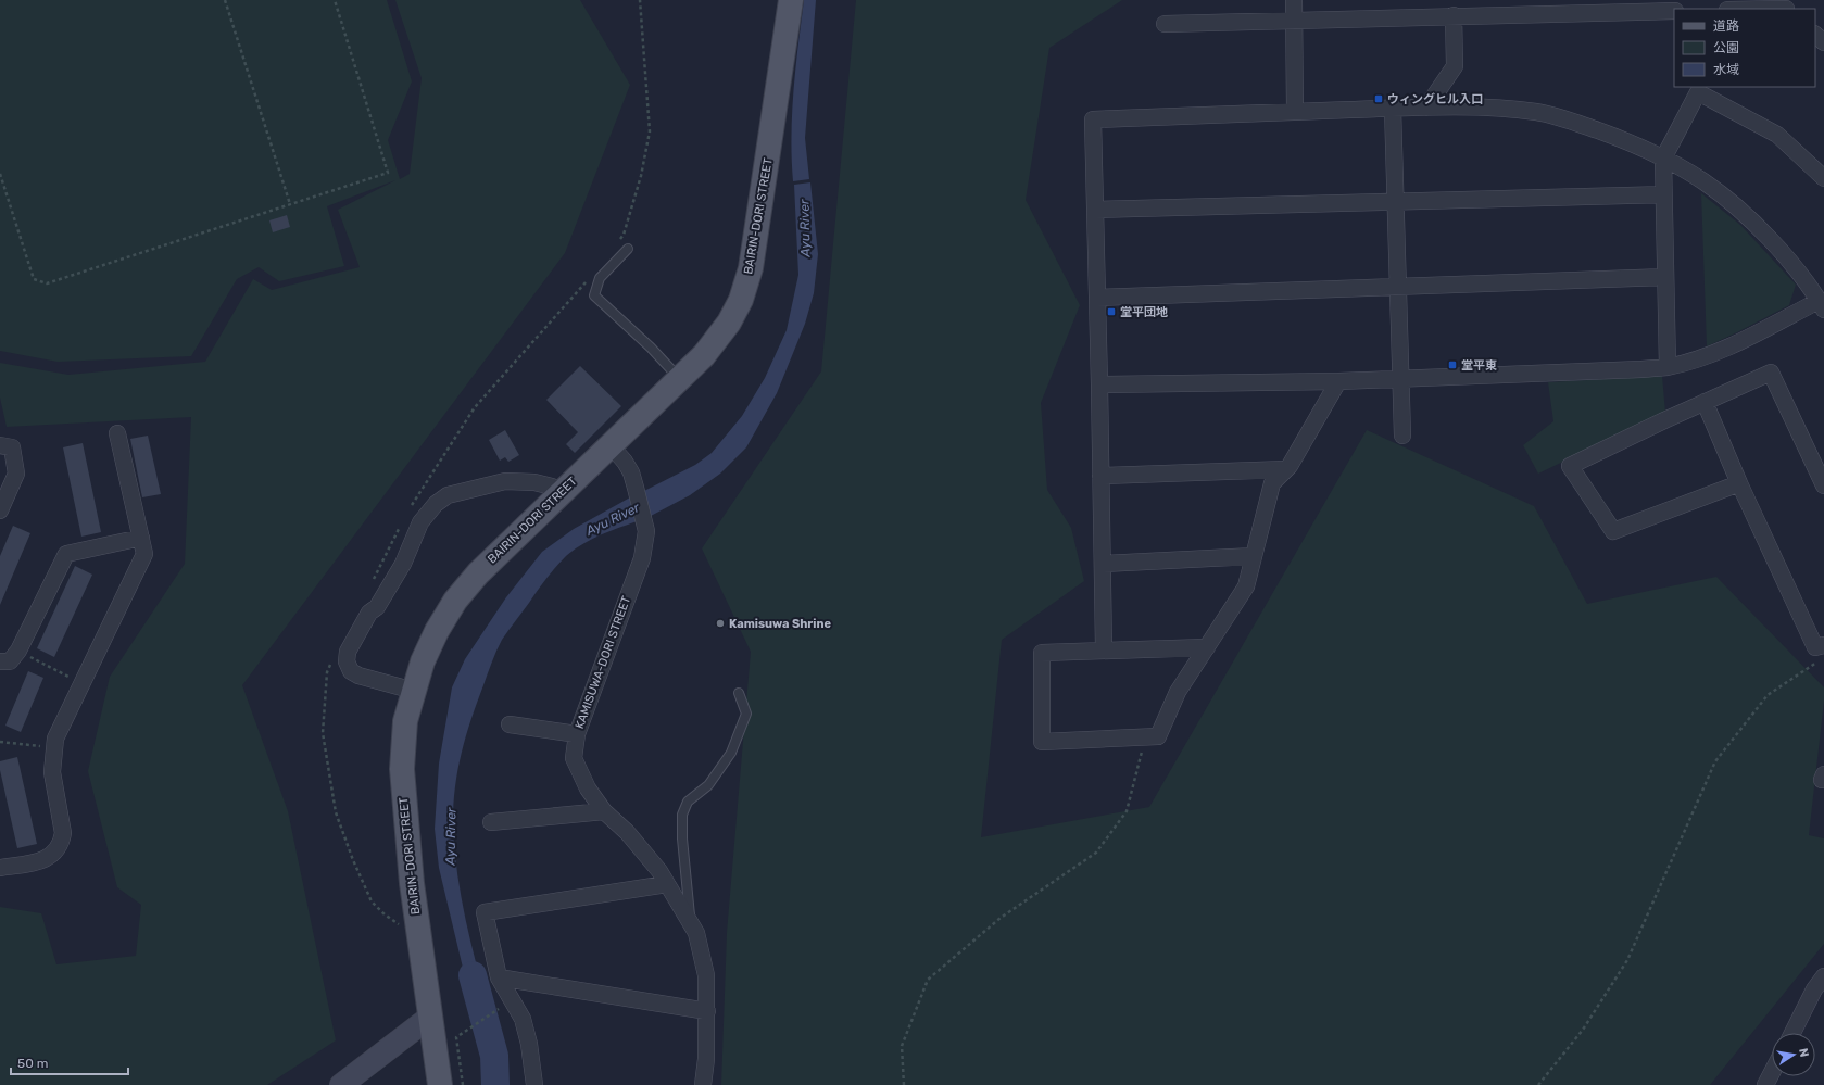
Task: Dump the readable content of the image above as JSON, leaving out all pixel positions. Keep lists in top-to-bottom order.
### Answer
{
  "streets": {
    "main road": ["BAIRIN-DORI STREET"],
    "street": ["KAMISUWA-DORI STREET"]
  },
  "crossings": [
    ["BAIRIN-DORI STREET", "KAMISUWA-DORI STREET"]
  ],
  "water": ["Ayu River"],
  "places": {
    "transit": ["ウィングヒル入口", "堂平団地", "堂平東"],
    "other": ["Kamisuwa Shrine"]
  },
  "legend": ["道路", "公園", "水域"],
  "scale_bar": "50 m",
  "north": "right"
}
